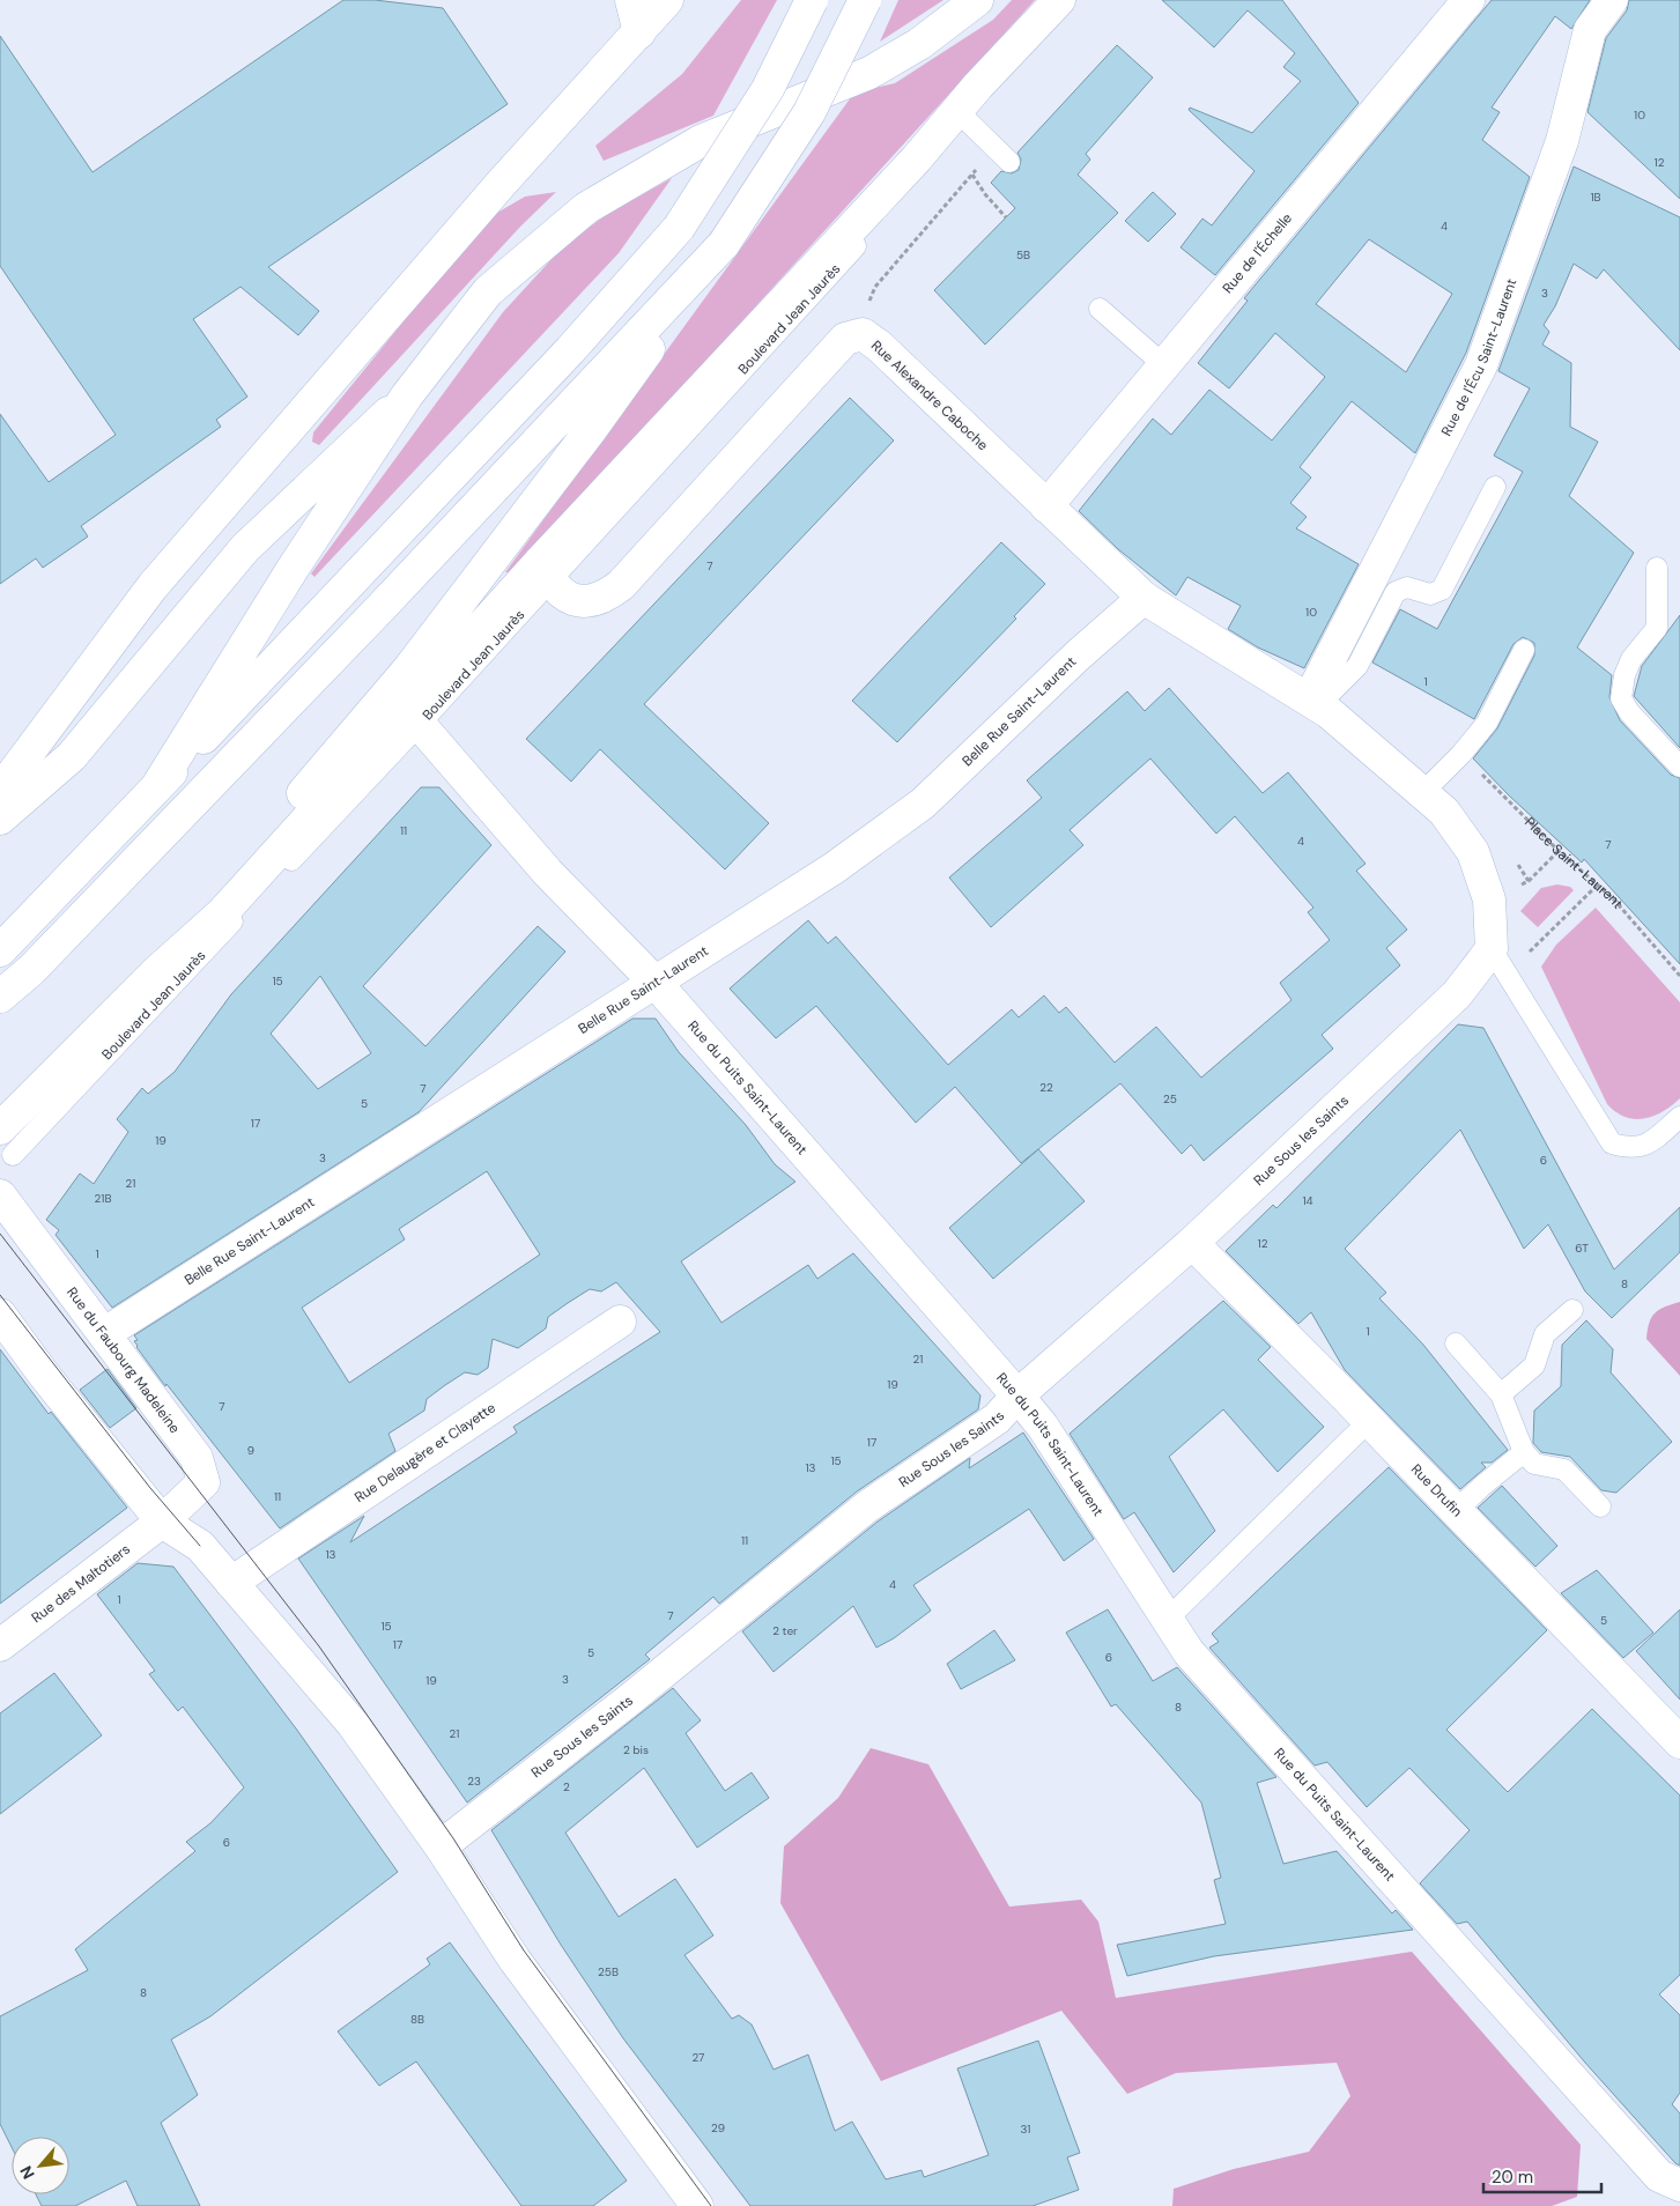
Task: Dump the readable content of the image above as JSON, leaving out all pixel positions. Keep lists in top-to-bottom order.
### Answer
{
  "streets": {
    "street": [
      "Rue de l'Échelle",
      "Boulevard Jean Jaurès",
      "Rue de l'Écu Saint-Laurent",
      "Rue Alexandre Caboche",
      "Belle Rue Saint-Laurent",
      "Rue du Puits Saint-Laurent",
      "Rue Sous les Saints",
      "Rue du Faubourg Madeleine",
      "Rue Delaugère et Clayette",
      "Rue Drufin",
      "Rue des Maltotiers"
    ],
    "path": ["Place Saint-Laurent"]
  },
  "crossings": [
    ["Rue de l'Échelle", "Rue Alexandre Caboche"],
    ["Boulevard Jean Jaurès", "Rue Alexandre Caboche"],
    ["Boulevard Jean Jaurès", "Rue du Puits Saint-Laurent"],
    ["Rue de l'Écu Saint-Laurent", "Rue Alexandre Caboche"],
    ["Rue Alexandre Caboche", "Belle Rue Saint-Laurent"],
    ["Belle Rue Saint-Laurent", "Rue du Puits Saint-Laurent"],
    ["Belle Rue Saint-Laurent", "Rue du Faubourg Madeleine"],
    ["Rue du Puits Saint-Laurent", "Rue Sous les Saints"],
    ["Rue Sous les Saints", "Rue Drufin"],
    ["Rue du Faubourg Madeleine", "Rue des Maltotiers"]
  ],
  "house_numbers": [
    "10",
    "12",
    "1B",
    "4",
    "5B",
    "3",
    "7",
    "10",
    "1",
    "11",
    "4",
    "7",
    "15",
    "22",
    "7",
    "25",
    "5",
    "17",
    "19",
    "3",
    "6",
    "21",
    "21B",
    "14",
    "12",
    "6T",
    "1",
    "8",
    "1",
    "21",
    "19",
    "7",
    "17",
    "9",
    "15",
    "13",
    "11",
    "11",
    "13",
    "4",
    "1",
    "7",
    "5",
    "15",
    "2 ter",
    "17",
    "5",
    "6",
    "3",
    "19",
    "8",
    "21",
    "2 bis",
    "23",
    "2",
    "6",
    "25B",
    "8",
    "8B",
    "27",
    "29",
    "31"
  ],
  "scale_bar": "20 m",
  "north": "bottom left"
}
